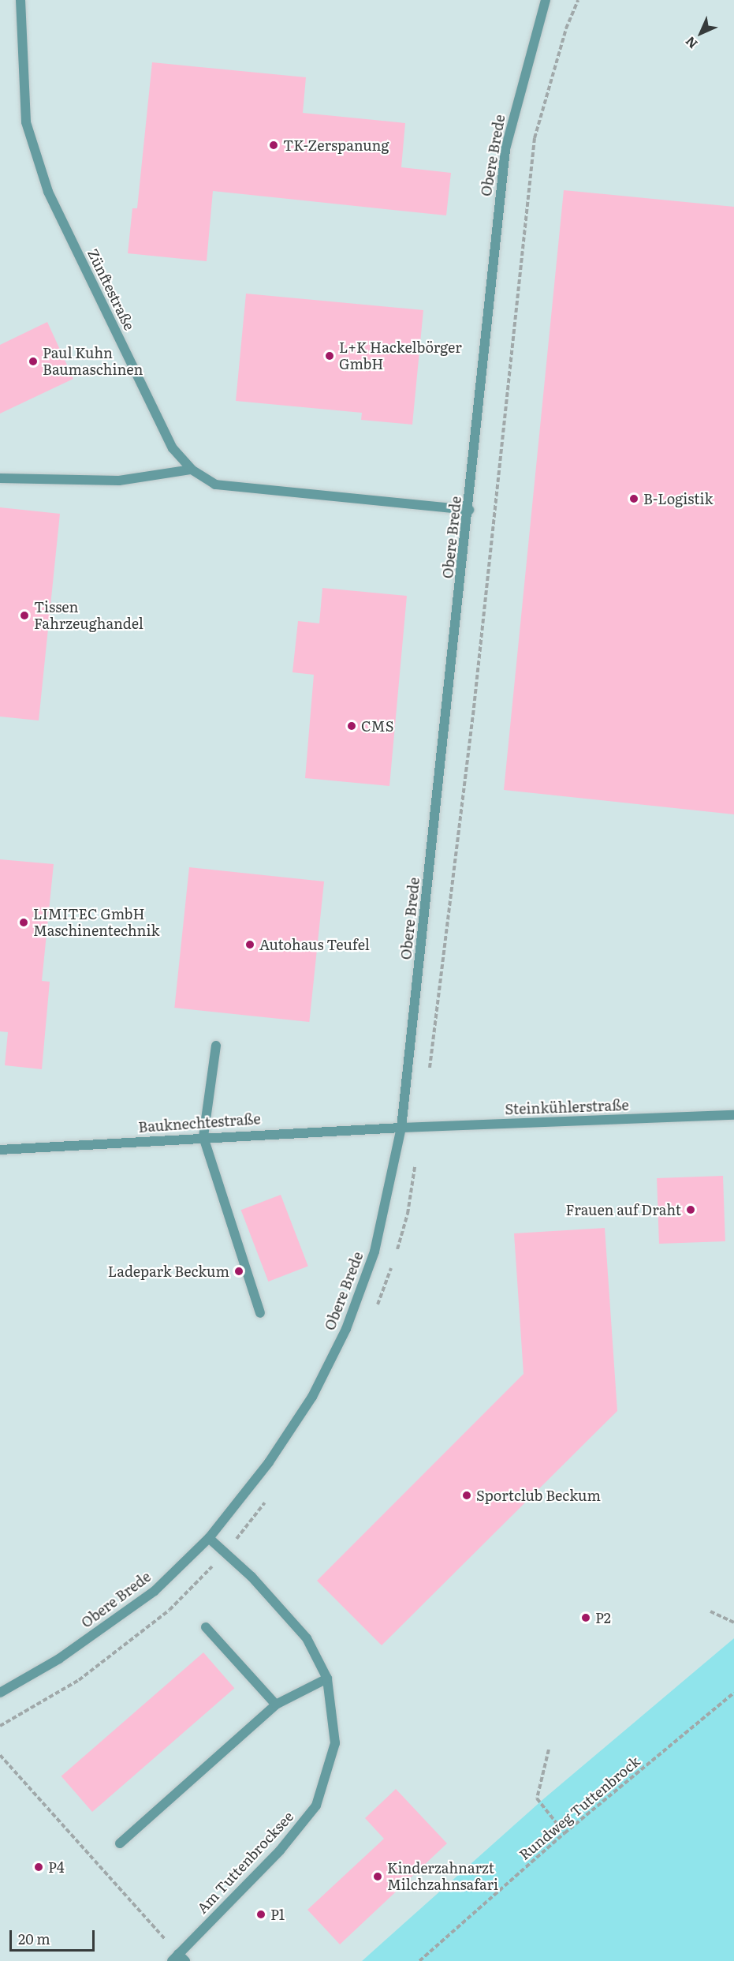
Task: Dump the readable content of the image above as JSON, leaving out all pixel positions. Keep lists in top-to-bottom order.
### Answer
{
  "streets": {
    "street": [
      "Obere Brede",
      "Zünftestraße",
      "Steinkühlerstraße",
      "Bauknechtestraße",
      "Am Tuttenbrocksee"
    ],
    "path": ["Rundweg Tuttenbrock"]
  },
  "crossings": [
    ["Obere Brede", "Zünftestraße"],
    ["Obere Brede", "Steinkühlerstraße"],
    ["Obere Brede", "Bauknechtestraße"],
    ["Obere Brede", "Am Tuttenbrocksee"],
    ["Steinkühlerstraße", "Bauknechtestraße"]
  ],
  "places": [
    "TK-Zerspanung",
    "L+K Hackelbörger GmbH",
    "Paul Kuhn Baumaschinen",
    "B-Logistik",
    "Tissen Fahrzeughandel",
    "CMS",
    "LIMITEC GmbH Maschinentechnik",
    "Autohaus Teufel",
    "Frauen auf Draht",
    "Ladepark Beckum",
    "Sportclub Beckum",
    "P2",
    "P4",
    "Kinderzahnarzt Milchzahnsafari",
    "P1"
  ],
  "scale_bar": "20 m",
  "north": "bottom left"
}
